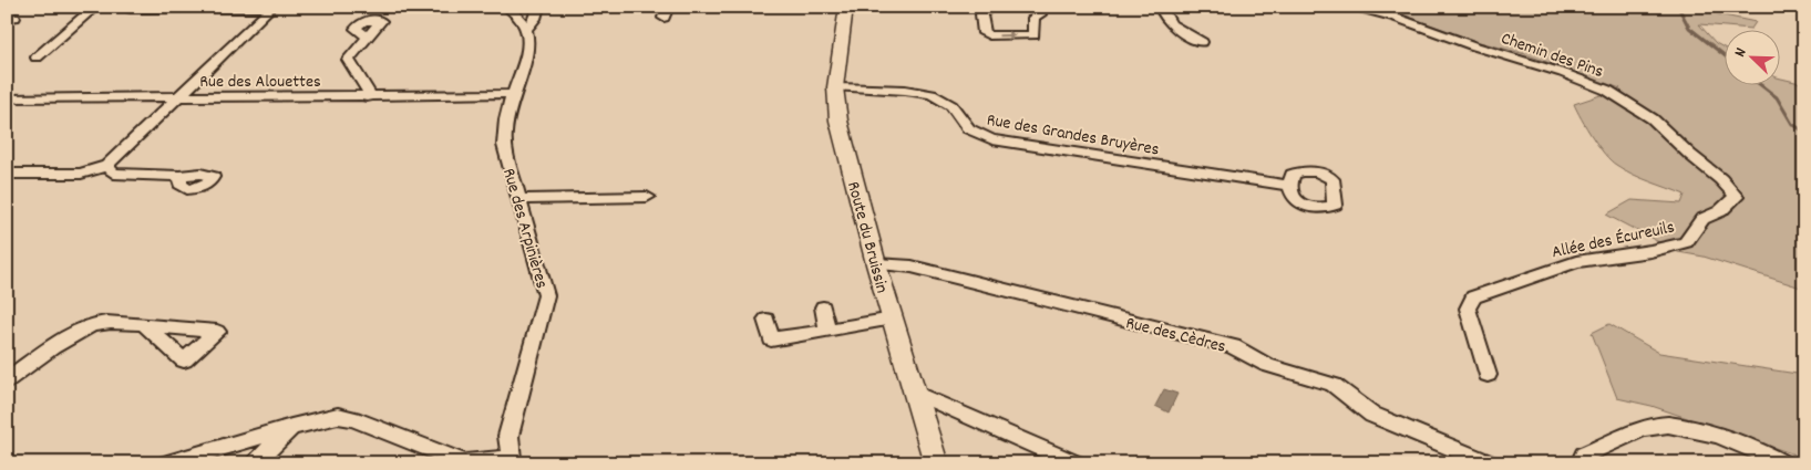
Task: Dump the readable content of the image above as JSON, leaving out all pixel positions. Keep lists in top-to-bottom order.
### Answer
{
  "streets": {
    "street": [
      "Chemin des Pins",
      "Rue des Alouettes",
      "Rue des Grandes Bruyères",
      "Rue des Arpinières",
      "Route du Bruissin",
      "Allée des Écureuils",
      "Rue des Cèdres"
    ]
  },
  "crossings": [
    ["Chemin des Pins", "Allée des Écureuils"],
    ["Rue des Alouettes", "Rue des Arpinières"],
    ["Rue des Grandes Bruyères", "Route du Bruissin"],
    ["Route du Bruissin", "Rue des Cèdres"]
  ],
  "north": "top left"
}
